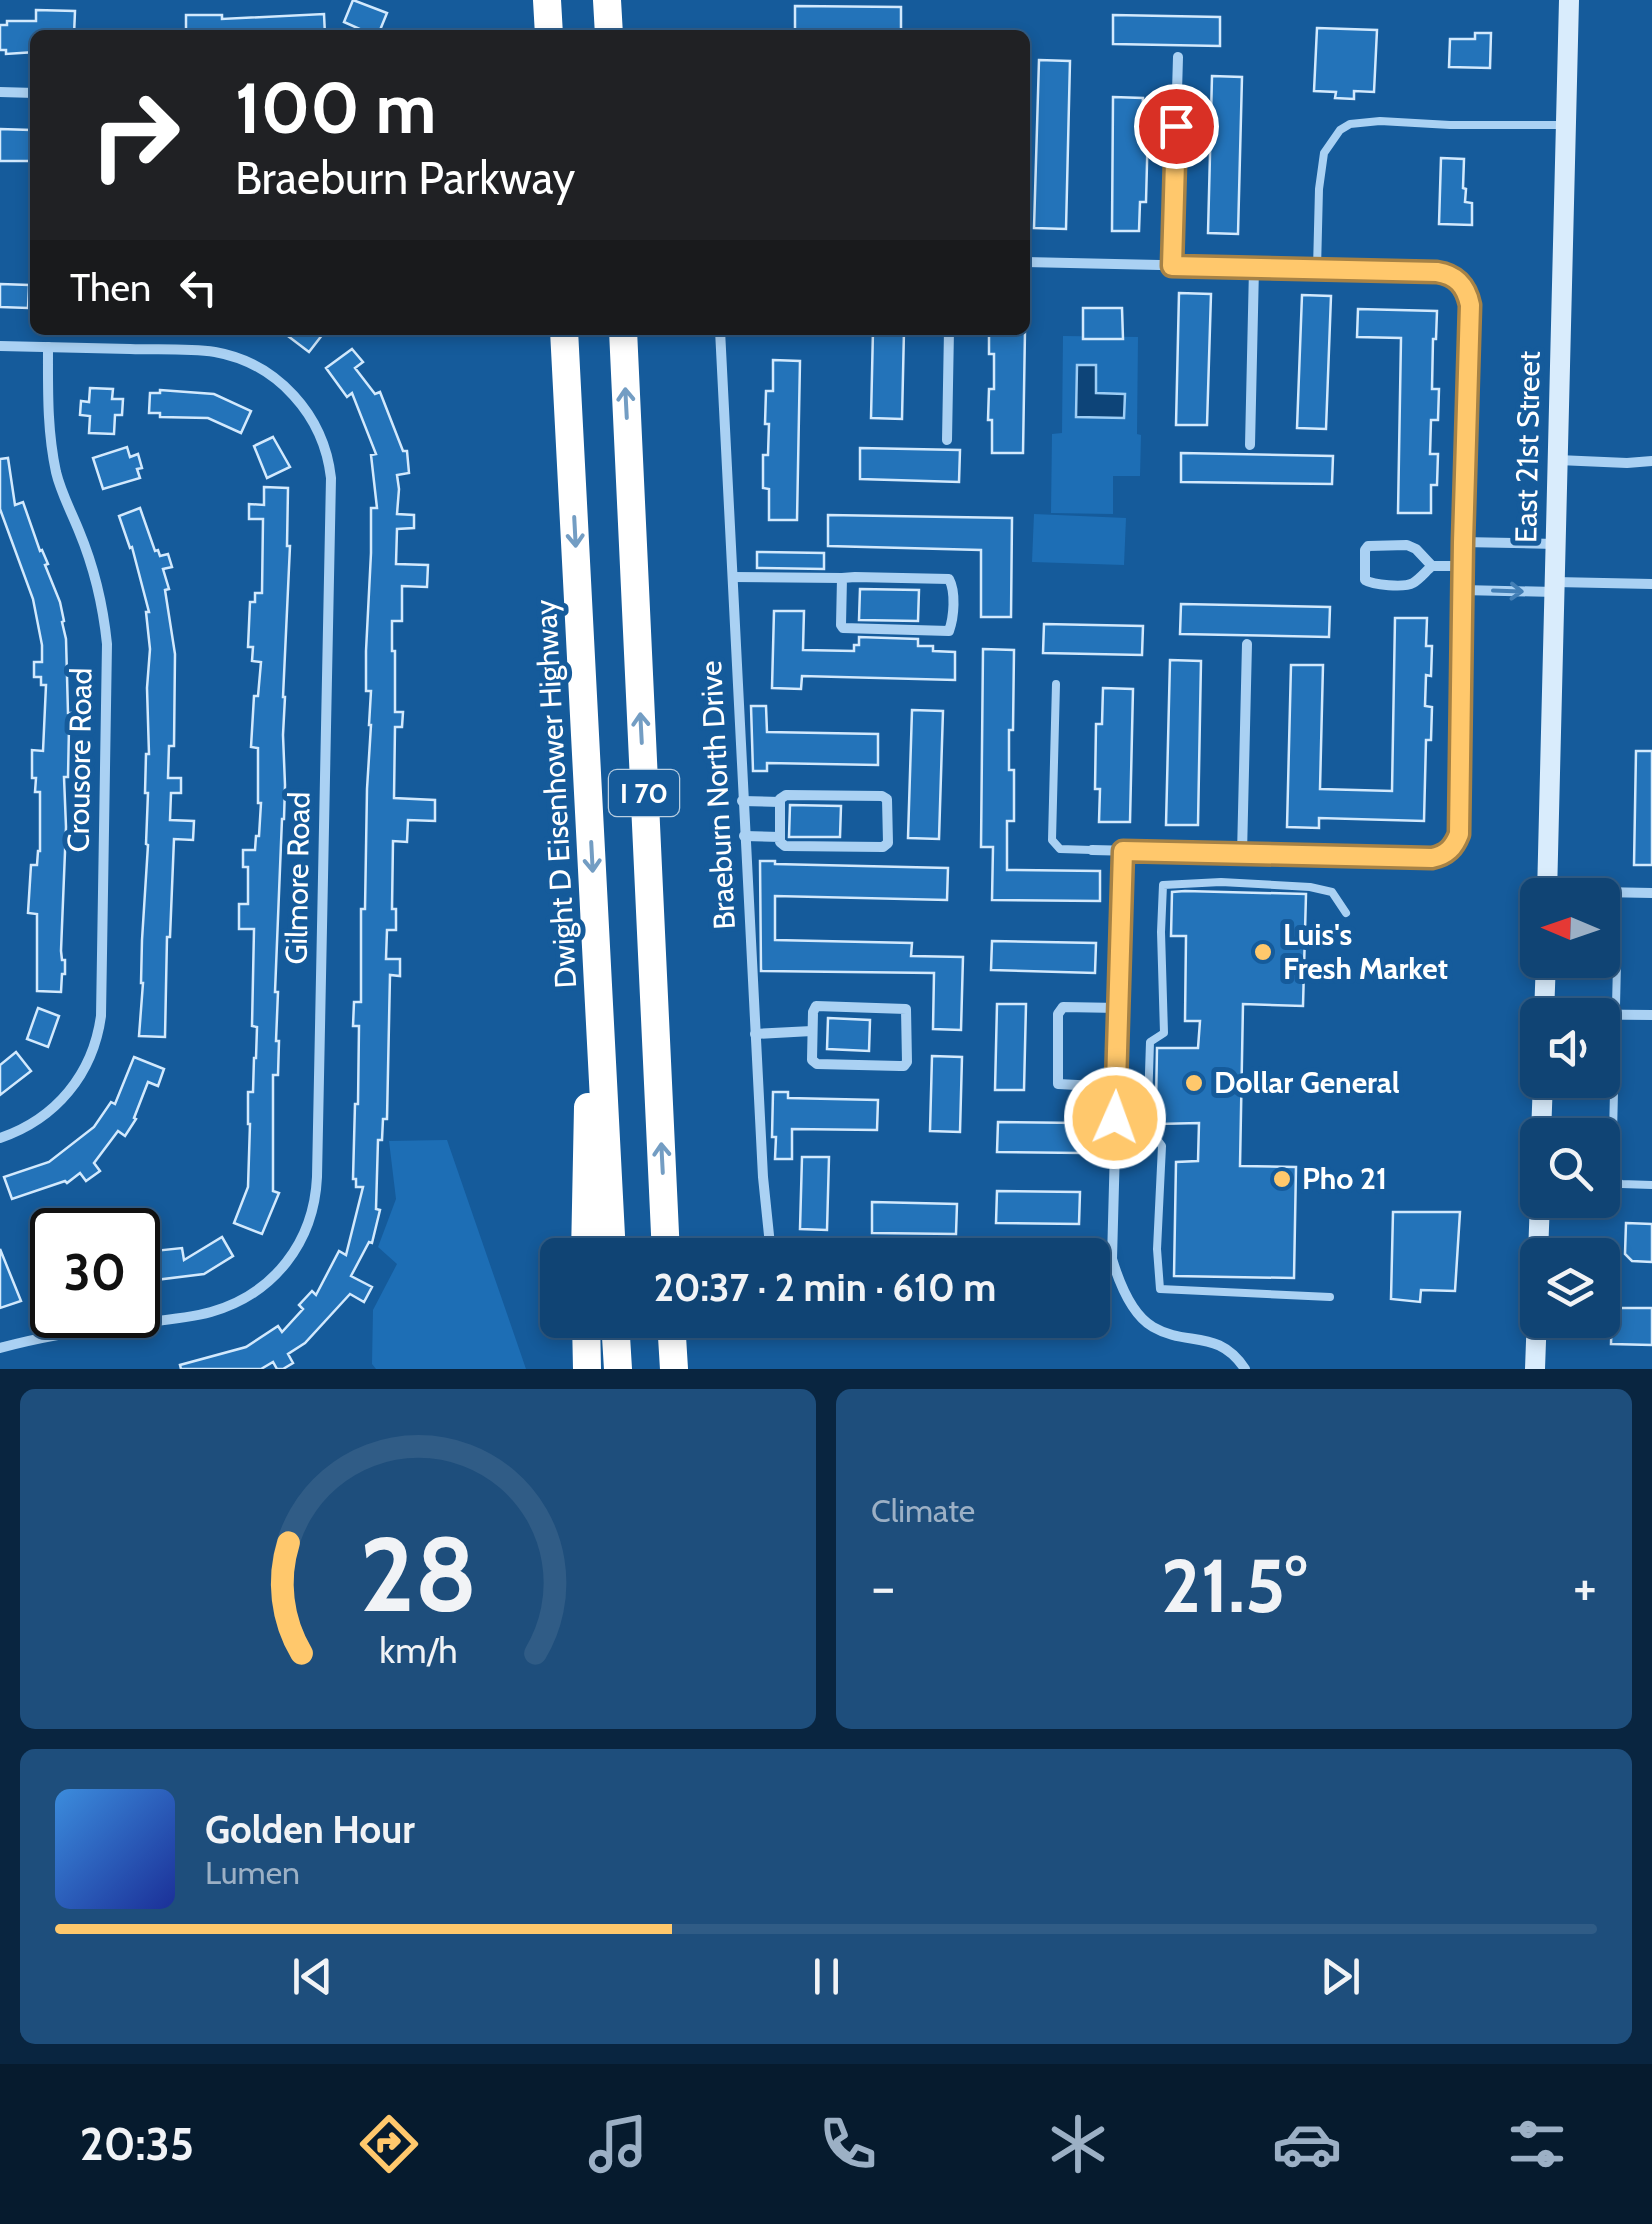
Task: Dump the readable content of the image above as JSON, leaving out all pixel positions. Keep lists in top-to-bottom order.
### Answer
{
  "streets": {
    "highway": ["I 70", "Dwight D Eisenhower Highway"],
    "main road": ["East 21st Street"],
    "street": ["Crousore Road", "Braeburn North Drive", "Gilmore Road"]
  },
  "crossings": [
    ["Crousore Road", "Gilmore Road"]
  ],
  "places": ["Luis's Fresh Market", "Dollar General", "Pho 21"],
  "north": "left",
  "page": {
    "turn": ["100 m", "Braeburn Parkway"],
    "then": "Then",
    "limit": "30",
    "trip": "20:37 · 2 min · 610 m",
    "tile": "Climate",
    "heat": ["−", "21.5°", "+"],
    "song": ["Golden Hour", "Lumen"],
    "tabs": "20:35",
    "gauge": ["28", "km/h"]
  }
}
